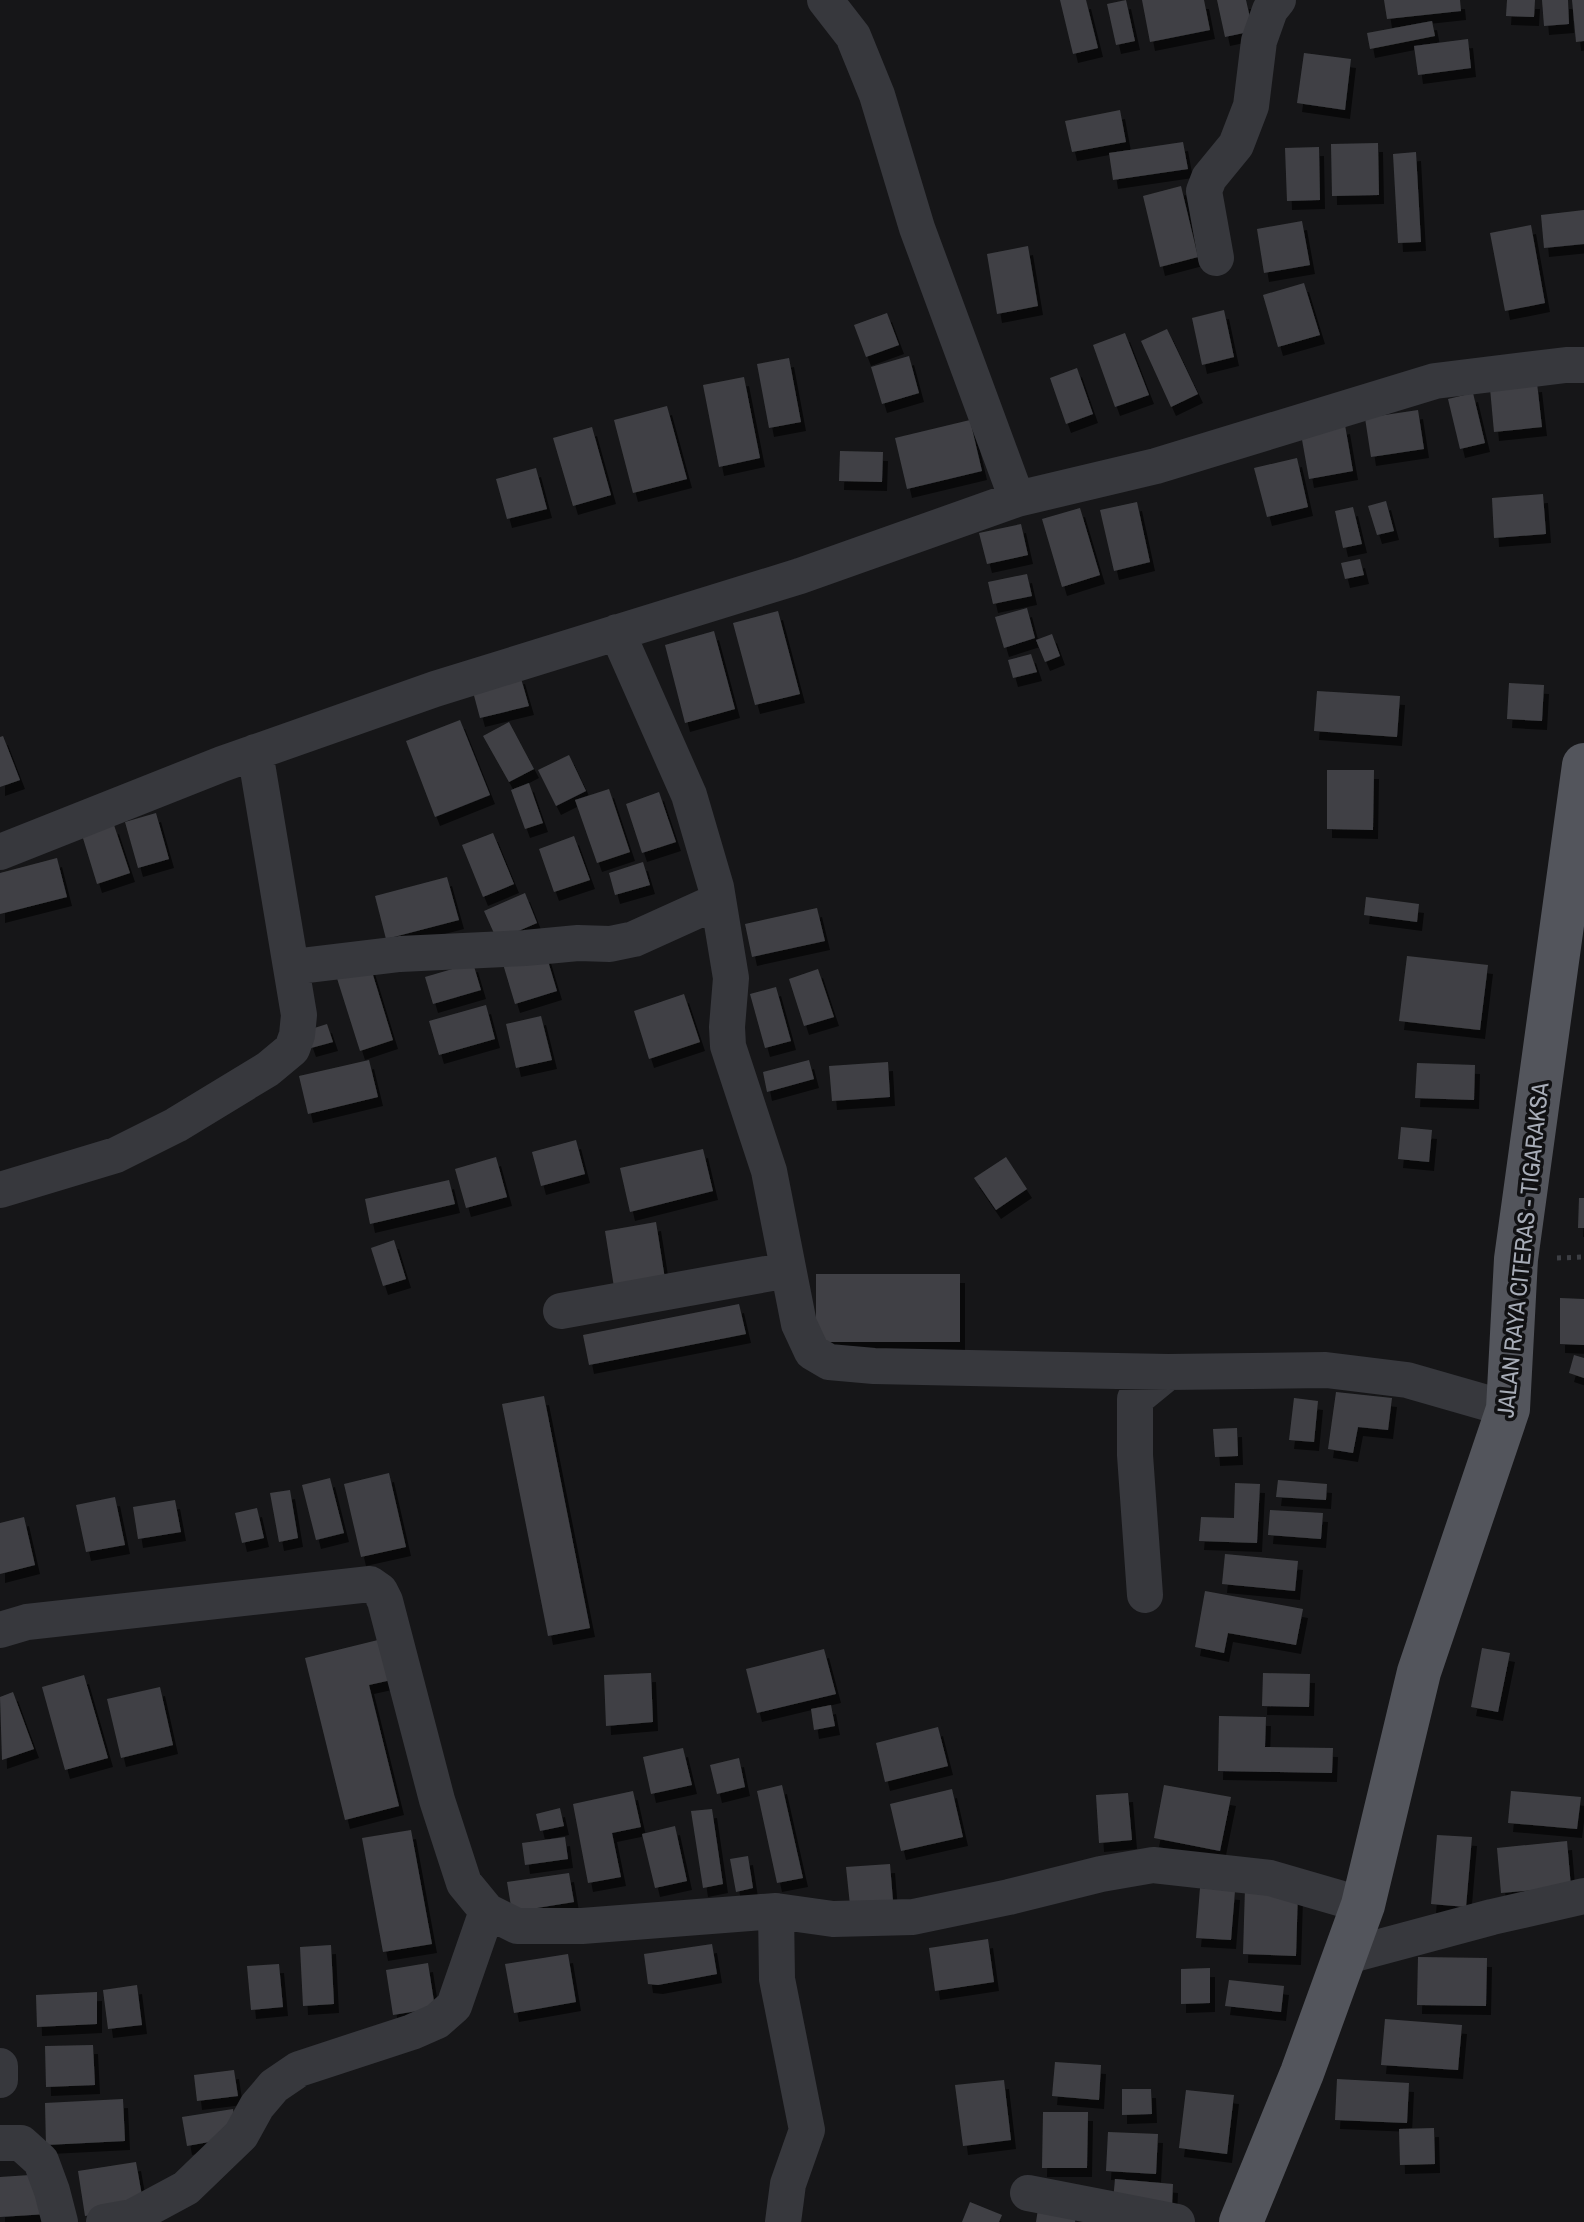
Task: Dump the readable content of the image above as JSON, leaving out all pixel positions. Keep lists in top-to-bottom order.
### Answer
{
  "streets": {
    "main road": ["JALAN RAYA CITERAS - TIGARAKSA"]
  }
}
